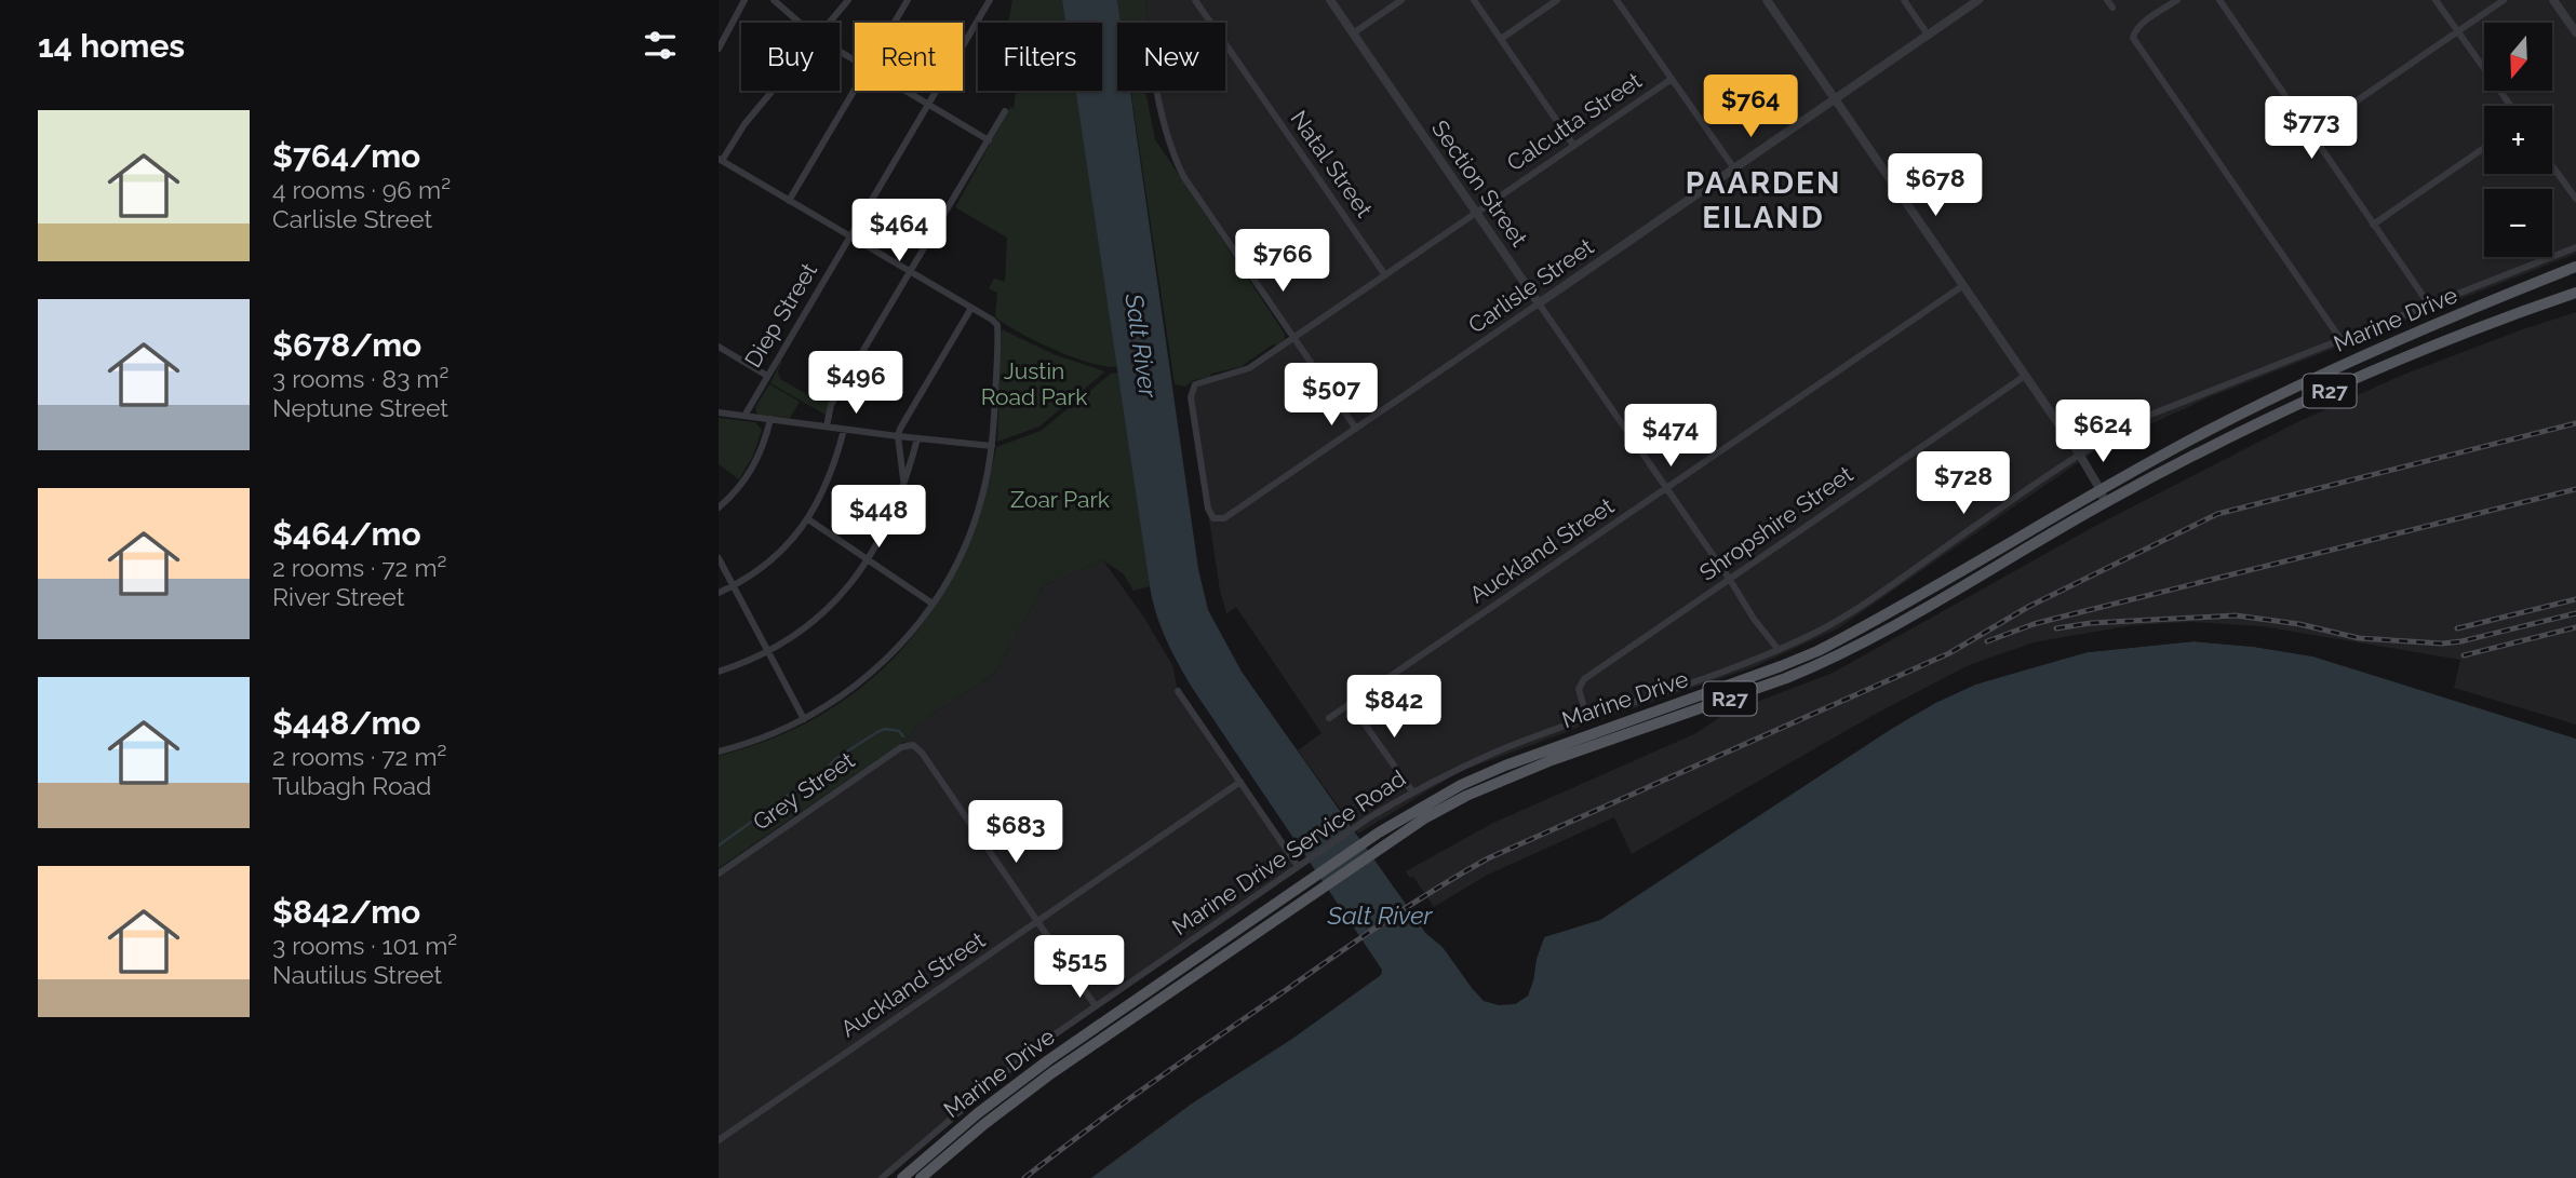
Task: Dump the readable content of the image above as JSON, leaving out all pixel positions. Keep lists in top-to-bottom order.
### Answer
{
  "streets": {
    "main road": ["Marine Drive", "R27"],
    "street": [
      "Calcutta Street",
      "Natal Street",
      "Section Street",
      "Carlisle Street",
      "Diep Street",
      "Shropshire Street",
      "Auckland Street",
      "Grey Street",
      "Marine Drive Service Road"
    ]
  },
  "crossings": [
    ["Calcutta Street", "Natal Street"],
    ["Calcutta Street", "Section Street"],
    ["Calcutta Street", "Carlisle Street"],
    ["Section Street", "Carlisle Street"],
    ["Section Street", "Shropshire Street"],
    ["Section Street", "Auckland Street"],
    ["Section Street", "Marine Drive Service Road"],
    ["Shropshire Street", "Marine Drive Service Road"],
    ["Auckland Street", "Grey Street"]
  ],
  "districts": ["PAARDEN EILAND"],
  "water": ["Salt River"],
  "parks": ["Justin Road Park", "Zoar Park"],
  "north": "bottom",
  "page": {
    "heading": "14 homes",
    "map_buttons": ["+", "−"],
    "chip": [
      "Buy",
      "Rent",
      "Filters",
      "New"
    ],
    "price": [
      "$764",
      "$773",
      "$678",
      "$464",
      "$766",
      "$496",
      "$507",
      "$624",
      "$474",
      "$728",
      "$448",
      "$842",
      "$683",
      "$515"
    ],
    "list": [
      {
        "name": "$764/mo",
        "note": "4 rooms · 96 m² · Carlisle Street"
      },
      {
        "name": "$678/mo",
        "note": "3 rooms · 83 m² · Neptune Street"
      },
      {
        "name": "$464/mo",
        "note": "2 rooms · 72 m² · River Street"
      },
      {
        "name": "$448/mo",
        "note": "2 rooms · 72 m² · Tulbagh Road"
      },
      {
        "name": "$842/mo",
        "note": "3 rooms · 101 m² · Nautilus Street"
      }
    ]
  }
}
